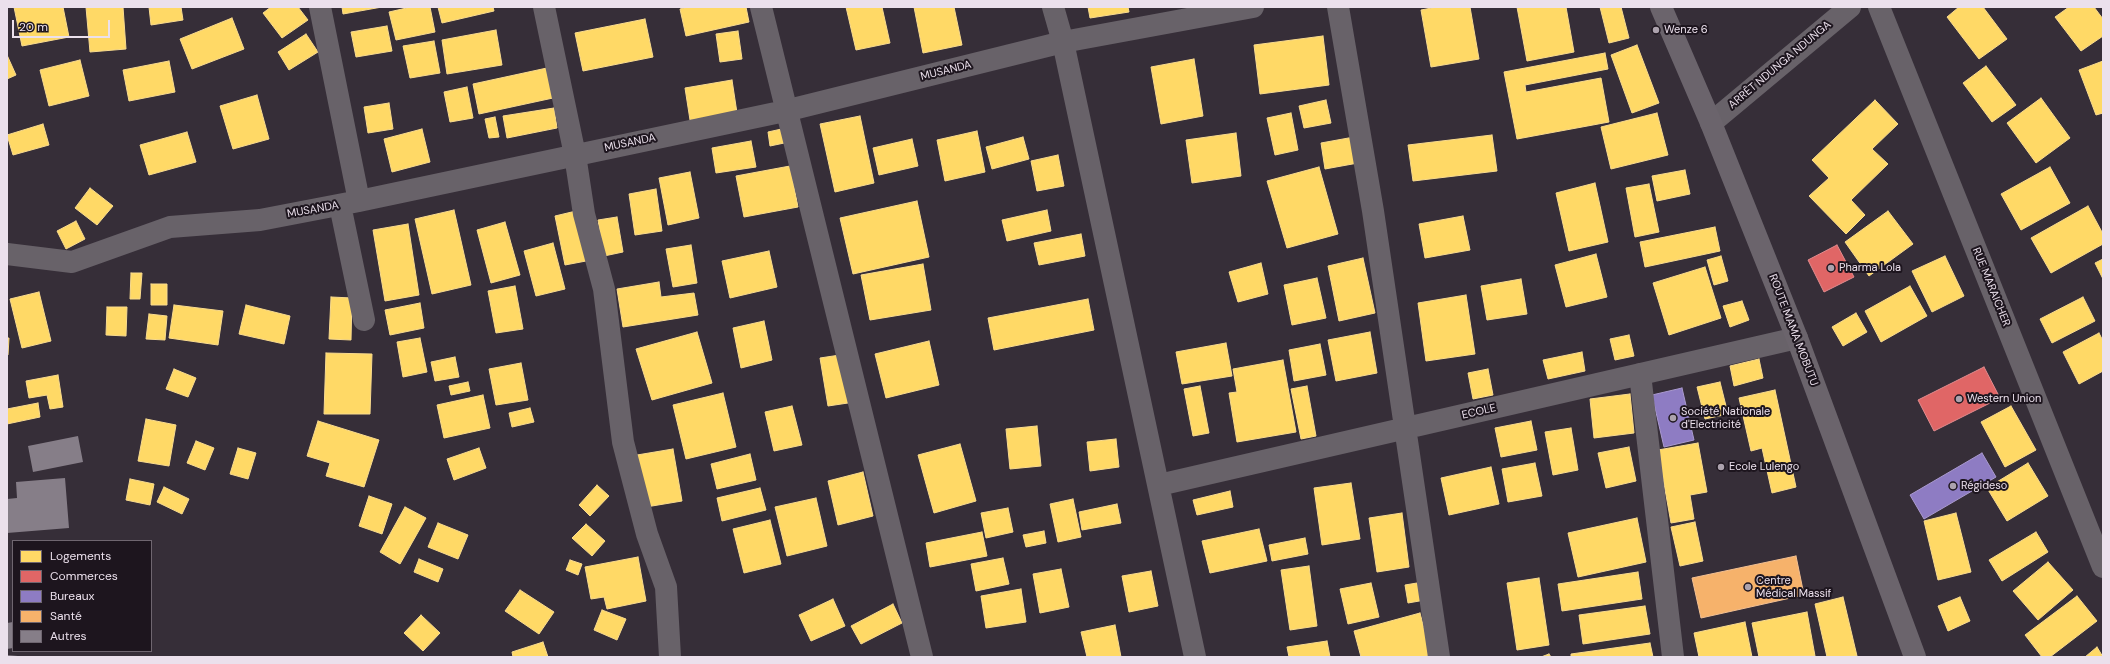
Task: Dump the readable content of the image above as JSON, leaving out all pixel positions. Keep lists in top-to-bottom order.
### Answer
{
  "streets": {
    "street": [
      "ARRÊT NDUNGA NDUNGA",
      "MUSANDA",
      "RUE MARAICHER",
      "ROUTE MAMA MOBUTU",
      "ECOLE"
    ]
  },
  "crossings": [
    ["ARRÊT NDUNGA NDUNGA", "ROUTE MAMA MOBUTU"],
    ["ROUTE MAMA MOBUTU", "ECOLE"]
  ],
  "places": [
    "Wenze 6",
    "Pharma Lola",
    "Western Union",
    "Société Nationale d'Electricité",
    "Ecole Lulengo",
    "Régideso",
    "Centre Médical Massif"
  ],
  "legend": [
    "Logements",
    "Commerces",
    "Bureaux",
    "Santé",
    "Autres"
  ],
  "scale_bar": "20 m"
}
